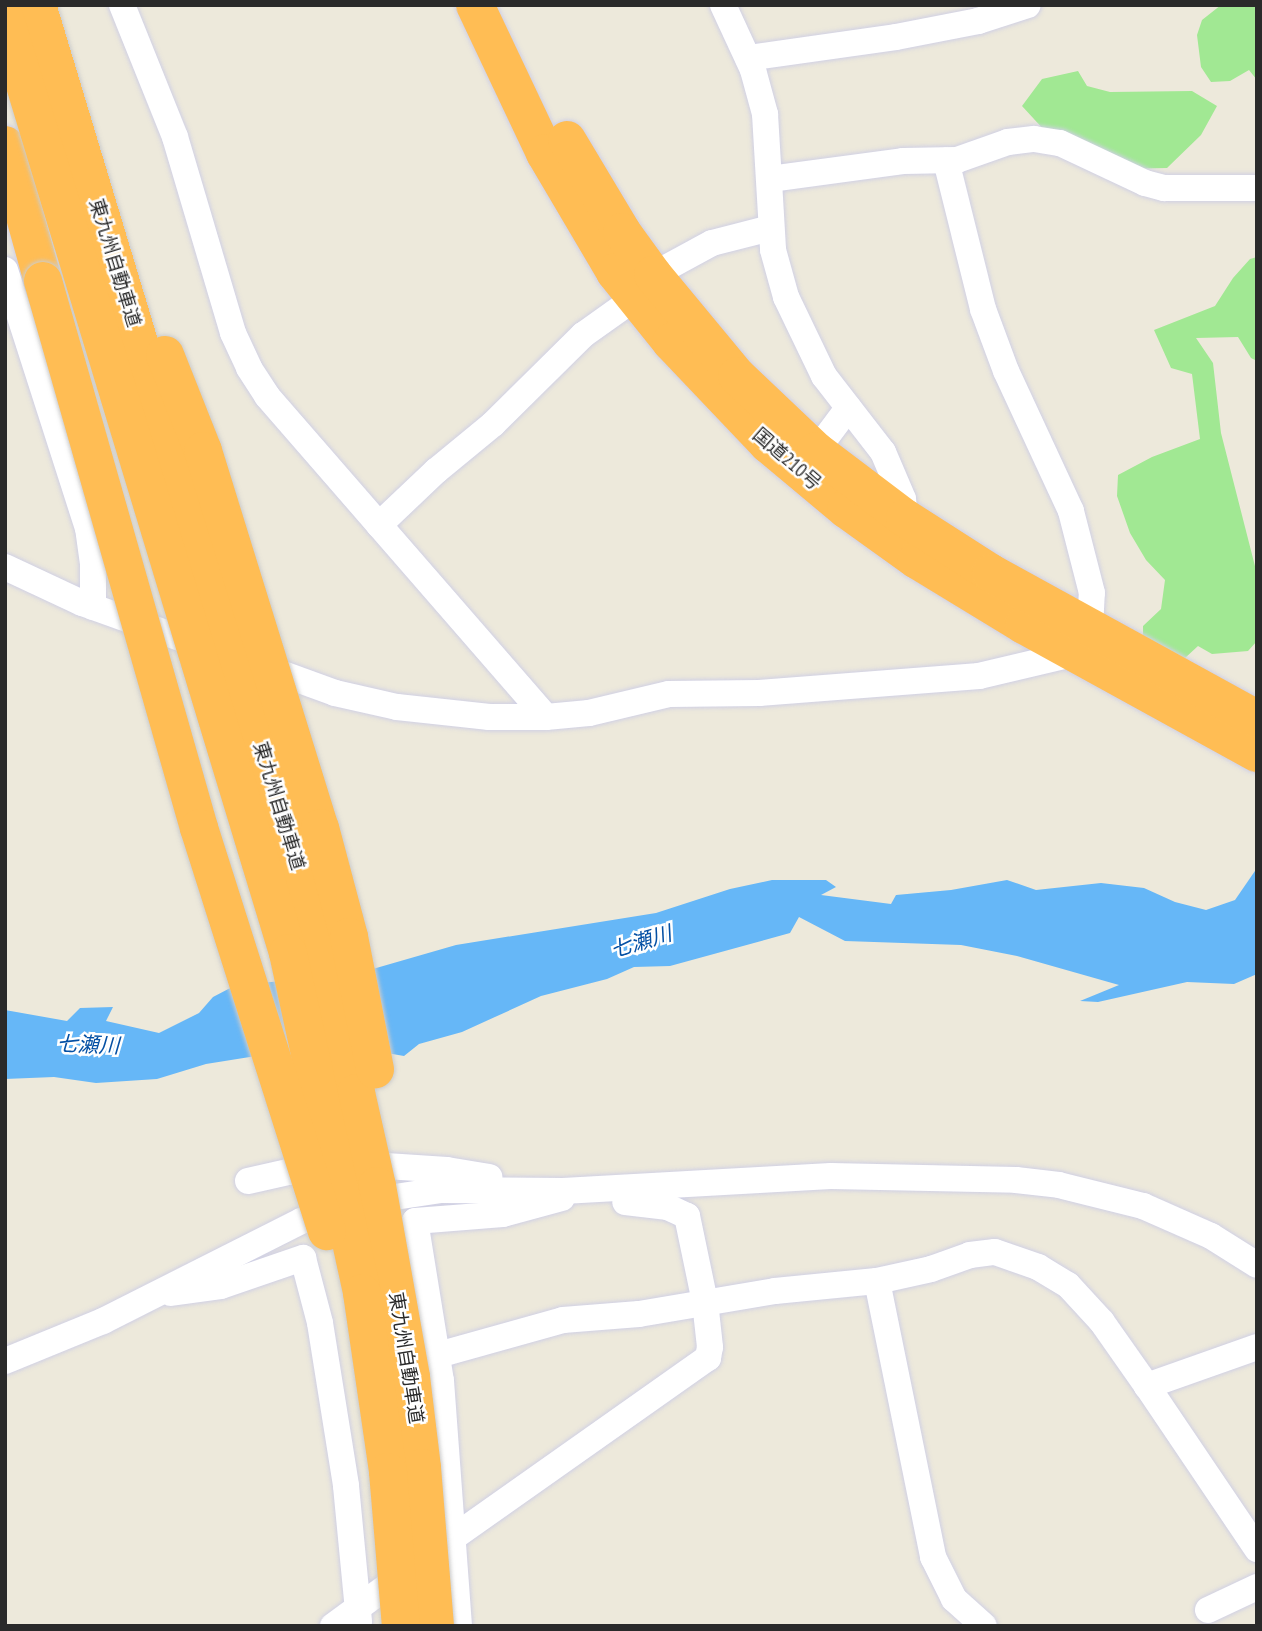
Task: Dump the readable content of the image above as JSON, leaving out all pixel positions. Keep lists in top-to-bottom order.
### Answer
{
  "streets": {
    "highway": ["東九州自動車道", "国道210号"]
  },
  "water": ["七瀬川"]
}
